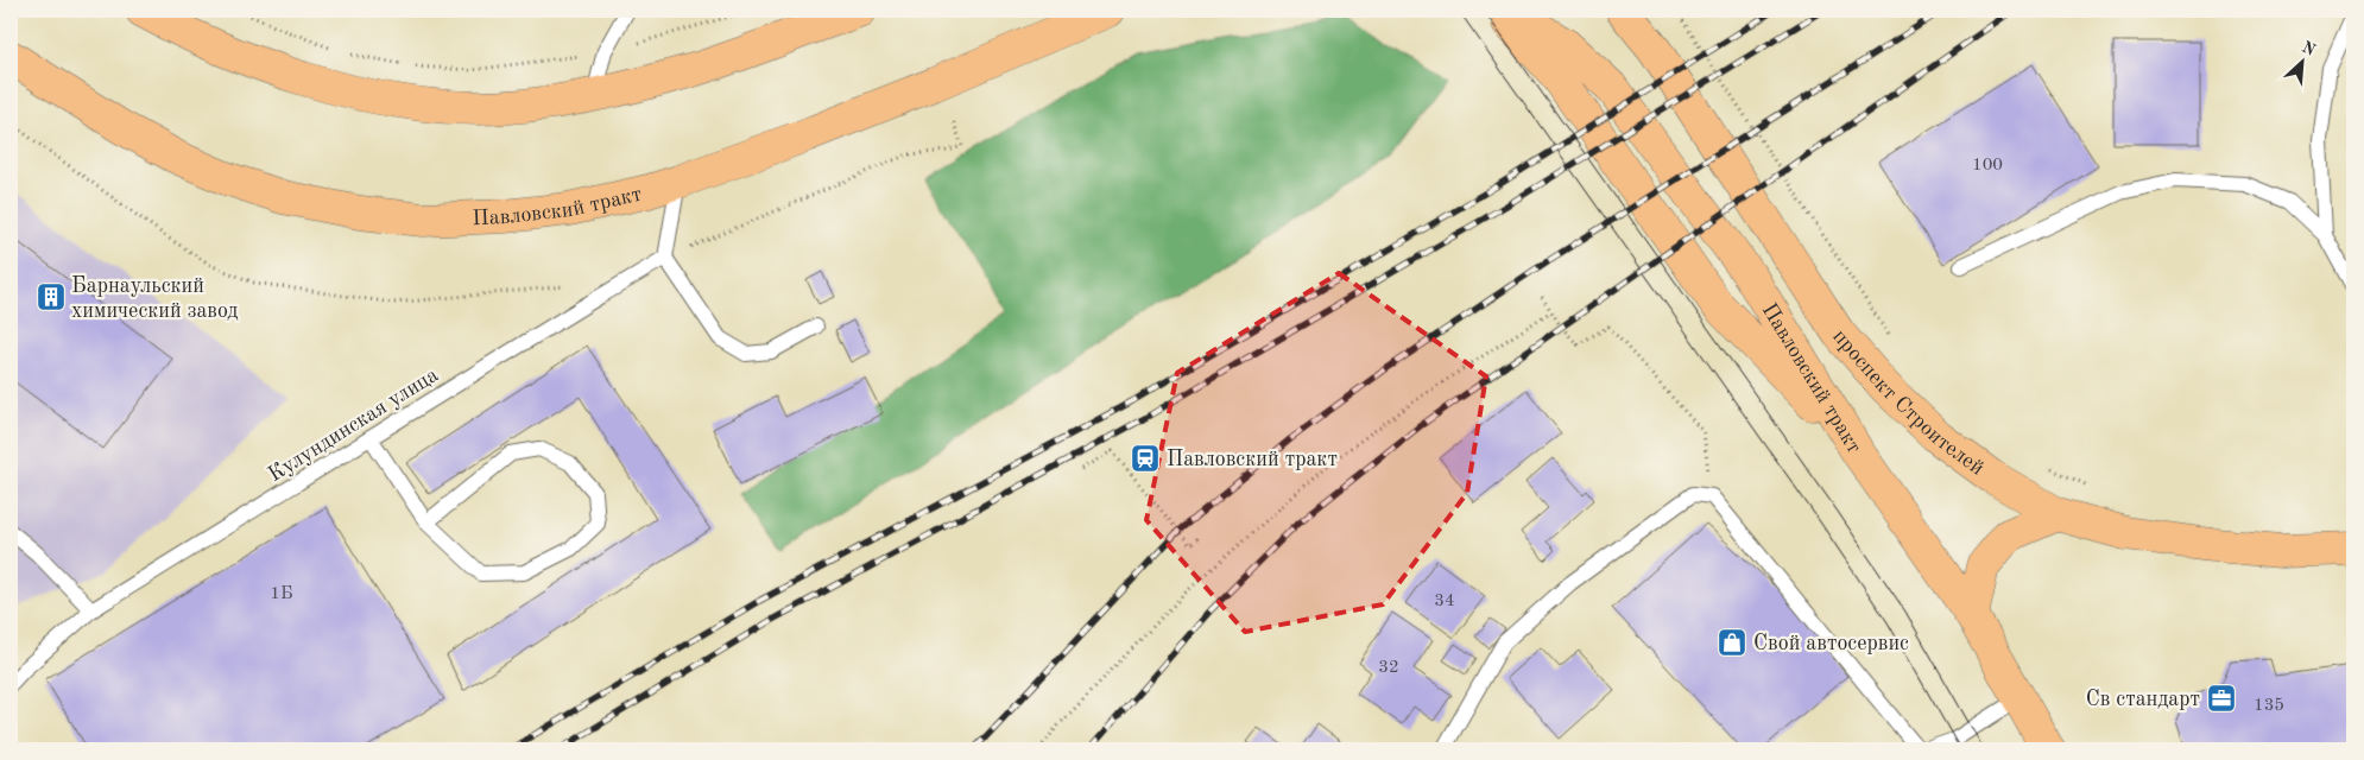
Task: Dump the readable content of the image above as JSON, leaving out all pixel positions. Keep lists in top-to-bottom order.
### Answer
{
  "streets": {
    "main road": ["Павловский тракт", "проспект Строителей"],
    "lane": ["Кулундинская улица"]
  },
  "places": {
    "building": ["Барнаульский химический завод"],
    "station": ["Павловский тракт"],
    "shop": ["Свой автосервис"],
    "office": ["Св стандарт"]
  },
  "house_numbers": [
    "100",
    "1Б",
    "34",
    "32",
    "135"
  ],
  "north": "top right"
}
